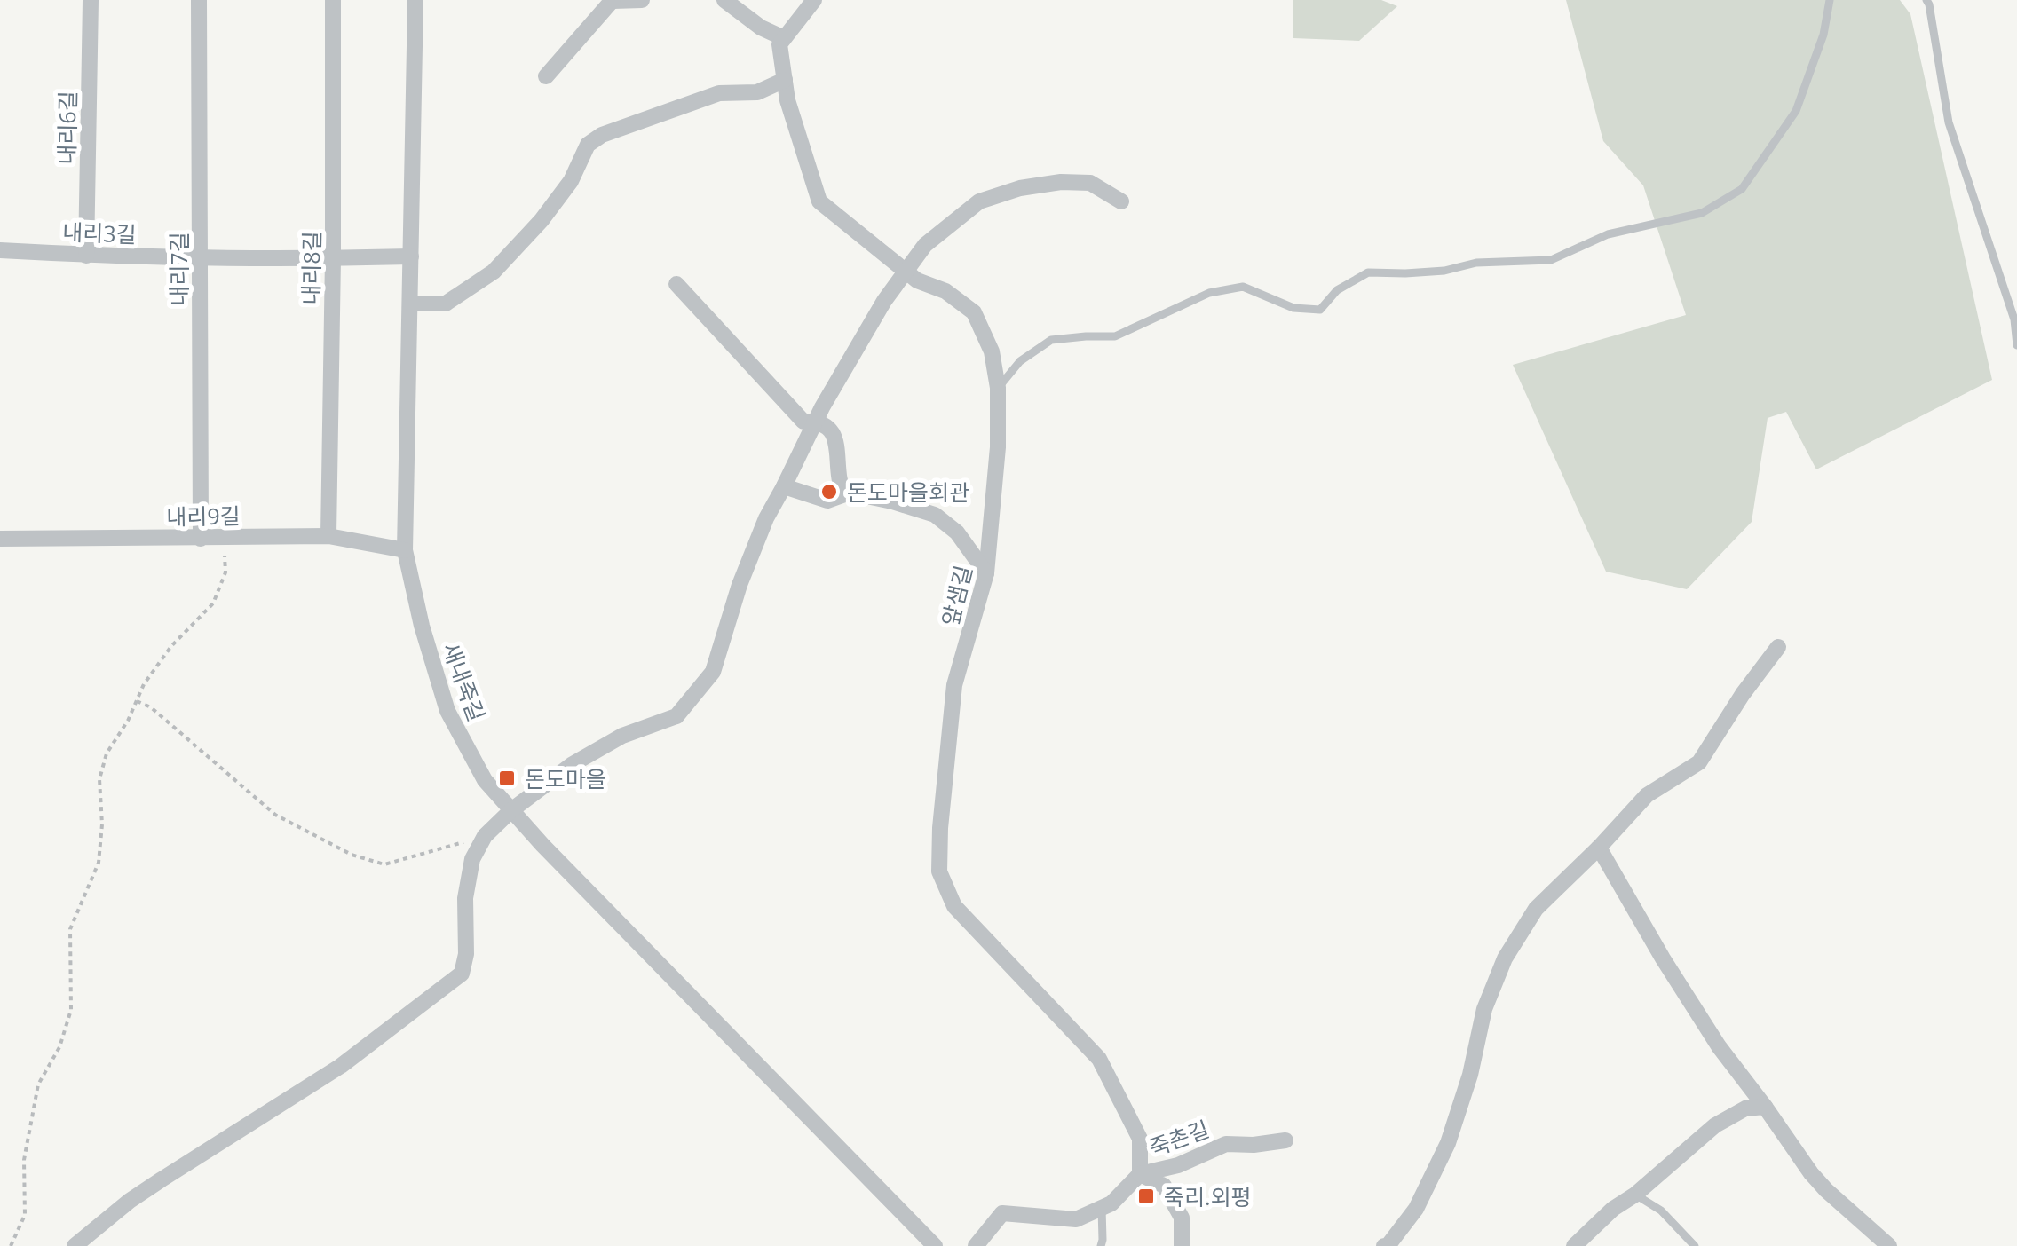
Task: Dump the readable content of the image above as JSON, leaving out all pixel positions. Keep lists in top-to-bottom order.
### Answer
{
  "streets": {
    "street": [
      "내리6길",
      "내리3길",
      "내리8길",
      "내리7길",
      "내리9길",
      "앞샘길",
      "새내죽길",
      "죽촌길"
    ]
  },
  "crossings": [
    ["내리6길", "내리3길"],
    ["내리3길", "내리8길"],
    ["내리3길", "내리7길"],
    ["내리3길", "새내죽길"],
    ["내리8길", "내리9길"],
    ["내리7길", "내리9길"],
    ["내리9길", "새내죽길"],
    ["앞샘길", "죽촌길"]
  ],
  "places": {
    "other": ["돈도마을회관"],
    "transit": ["돈도마을", "죽리.외평"]
  }
}
